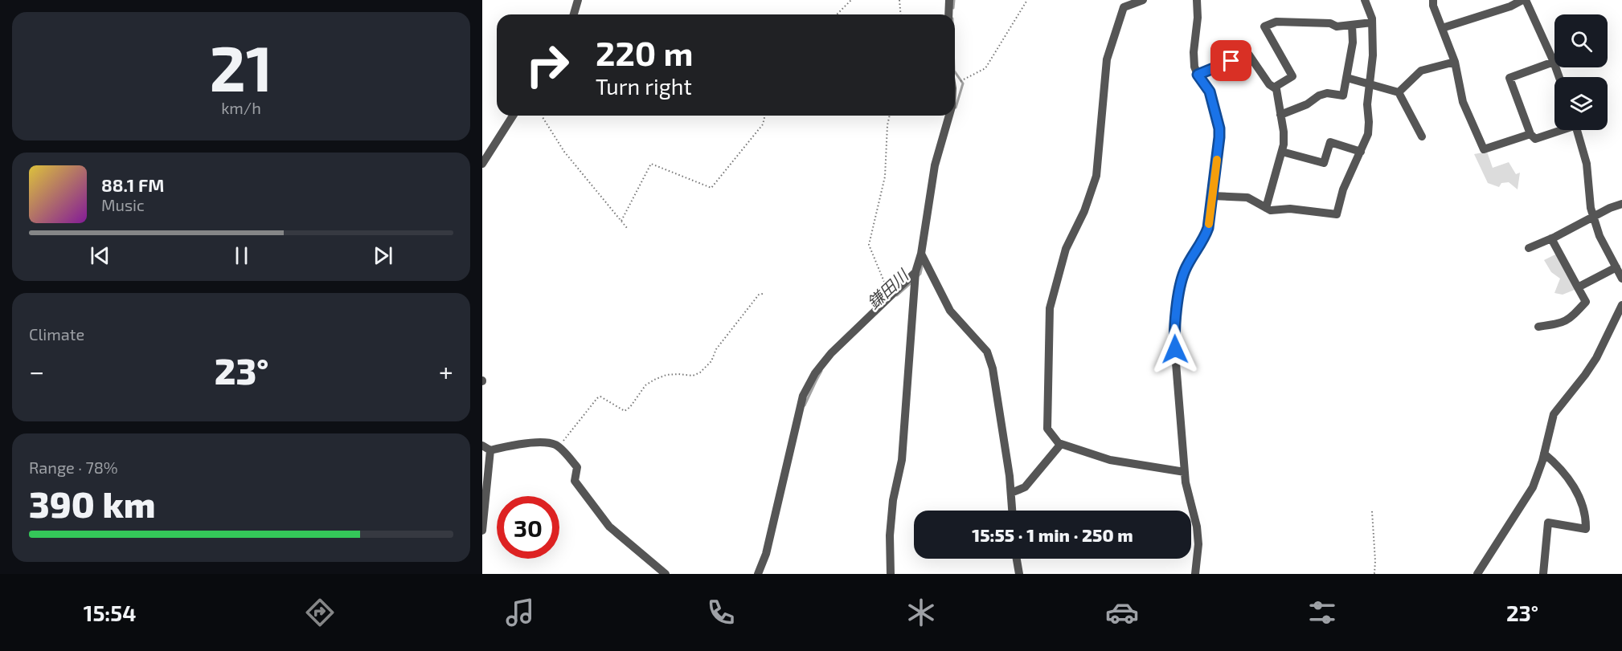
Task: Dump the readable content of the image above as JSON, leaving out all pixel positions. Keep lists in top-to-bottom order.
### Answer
{
  "water": ["鎌田川"],
  "page": {
    "tile": [
      ["21", "km/h"],
      "Climate",
      ["Range · 78%", "390 km"]
    ],
    "turn": ["220 m", "Turn right"],
    "song": ["88.1 FM", "Music"],
    "heat": ["−", "23°", "+"],
    "limit": "30",
    "trip": "15:55 · 1 min · 250 m",
    "tabs": ["15:54", "23°"]
  }
}
